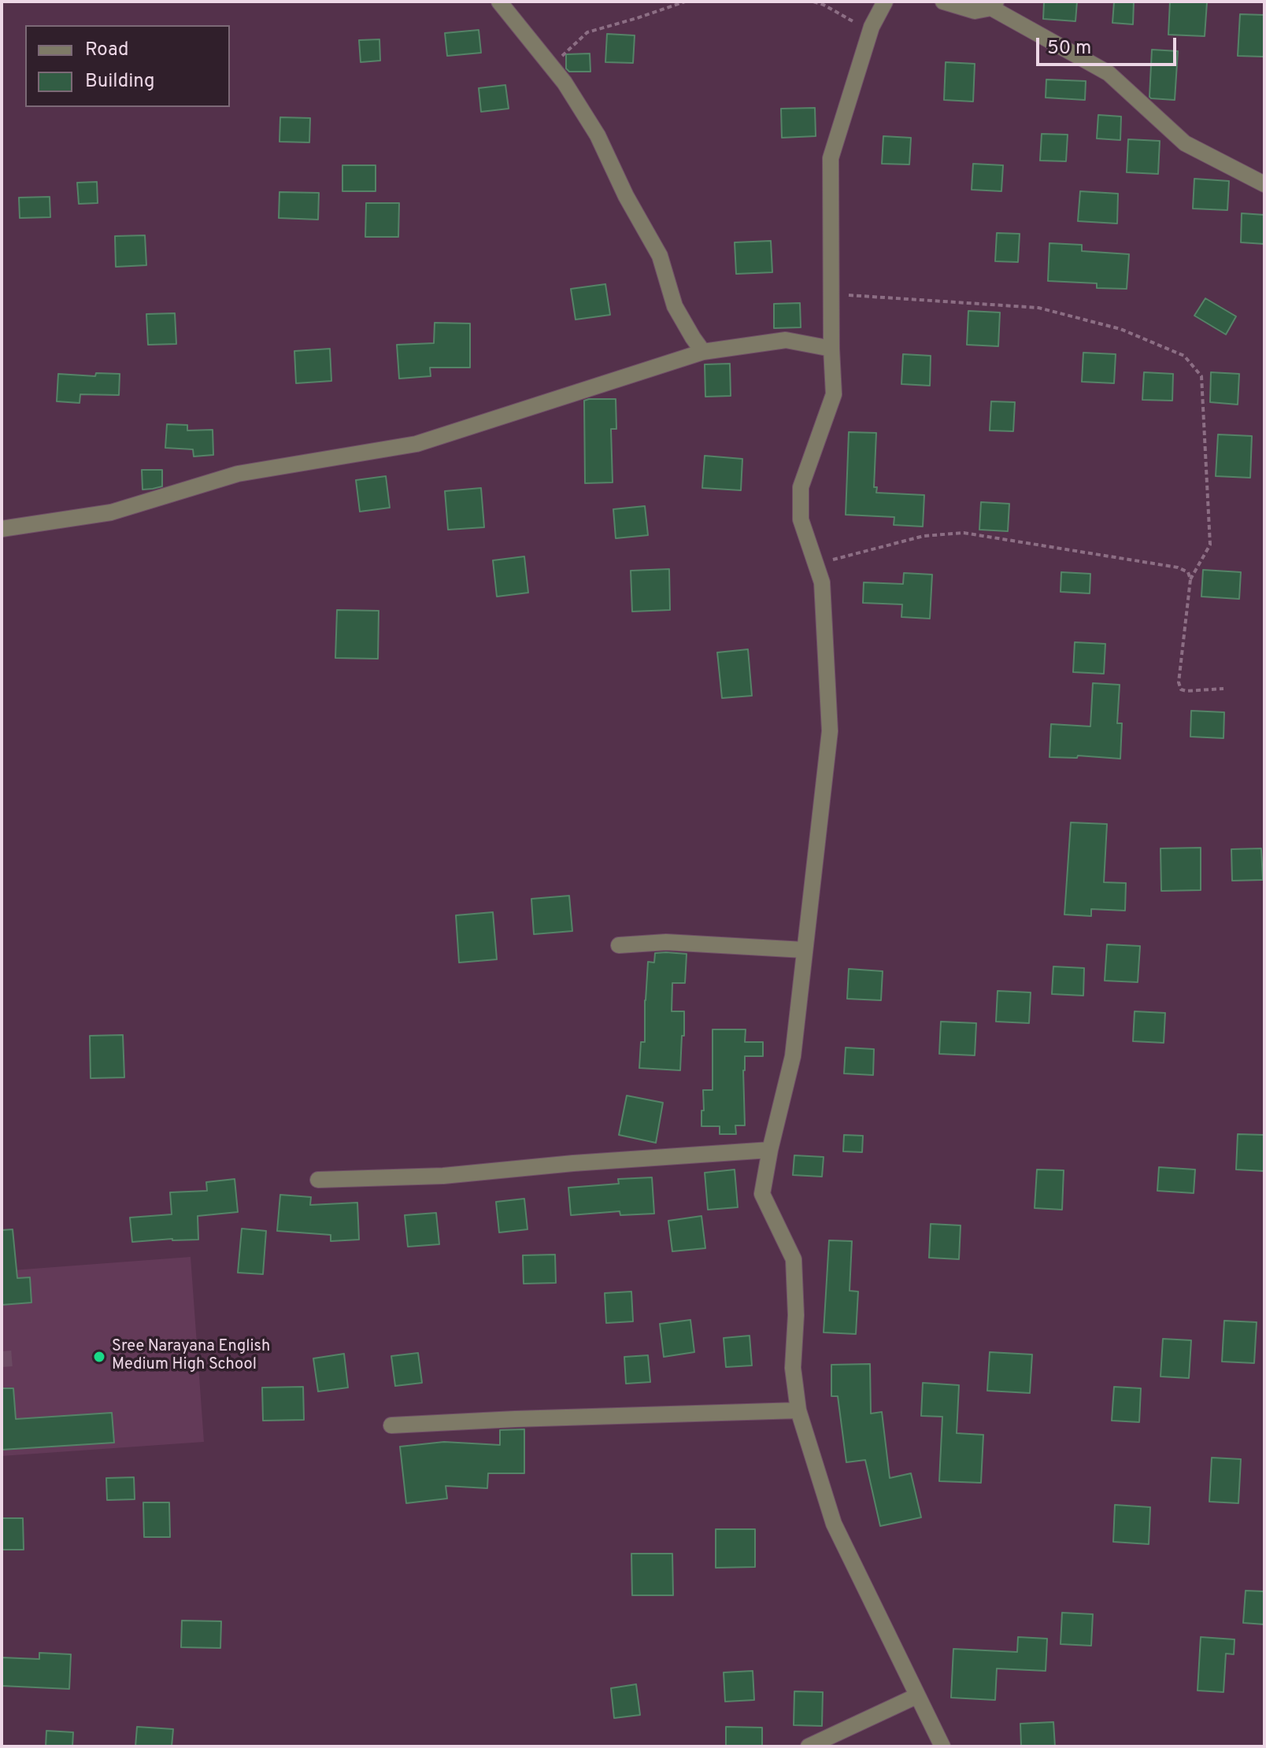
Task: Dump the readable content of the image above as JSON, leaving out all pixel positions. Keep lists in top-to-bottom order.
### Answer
{
  "places": ["Sree Narayana English Medium High School"],
  "legend": ["Road", "Building"],
  "scale_bar": "50 m"
}
